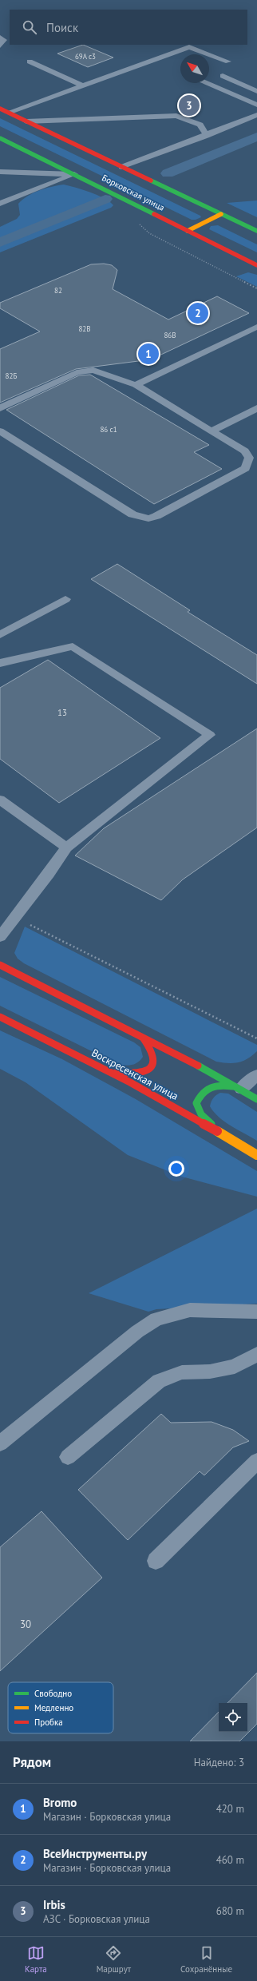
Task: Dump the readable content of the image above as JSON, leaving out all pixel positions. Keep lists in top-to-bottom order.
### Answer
{
  "streets": {
    "main road": ["Борковская улица", "Воскресенская улица"]
  },
  "house_numbers": [
    "69А с3",
    "82",
    "82В",
    "86В",
    "82Б",
    "86 c1",
    "13",
    "30"
  ],
  "legend": ["Свободно", "Медленно", "Пробка"],
  "north": "top left",
  "page": {
    "search": "Поиск",
    "pins": ["3", "2", "1"],
    "heading": ["Рядом", "Найдено: 3"],
    "list": [
      {
        "mark": "1",
        "name": "Bromo",
        "note": "Магазин · Борковская улица",
        "value": "420 m"
      },
      {
        "mark": "2",
        "name": "ВсеИнструменты.ру",
        "note": "Магазин · Борковская улица",
        "value": "460 m"
      },
      {
        "mark": "3",
        "name": "Irbis",
        "note": "АЗС · Борковская улица",
        "value": "680 m"
      }
    ],
    "nav": ["Карта", "Маршрут", "Сохранённые"]
  }
}
